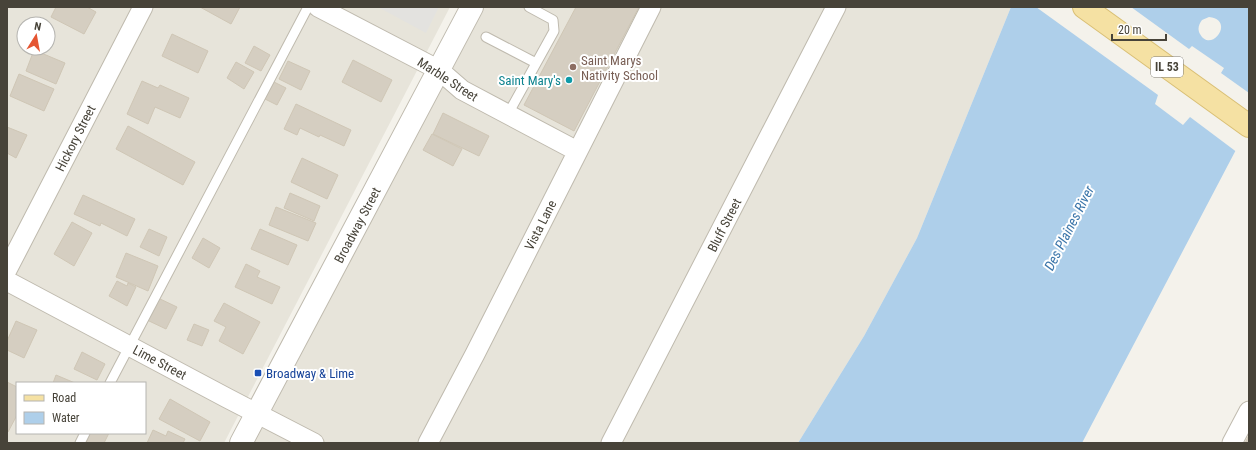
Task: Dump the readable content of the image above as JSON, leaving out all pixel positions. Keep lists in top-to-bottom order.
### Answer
{
  "streets": {
    "main road": ["IL 53"],
    "street": [
      "Marble Street",
      "Hickory Street",
      "Broadway Street",
      "Vista Lane",
      "Bluff Street",
      "Lime Street"
    ]
  },
  "crossings": [
    ["Marble Street", "Broadway Street"],
    ["Marble Street", "Vista Lane"],
    ["Broadway Street", "Lime Street"]
  ],
  "water": ["Des Plaines River"],
  "places": {
    "other": ["Saint Marys Nativity School", "Saint Mary's"],
    "transit": ["Broadway & Lime"]
  },
  "legend": ["Road", "Water"],
  "scale_bar": "20 m",
  "north": "top"
}
